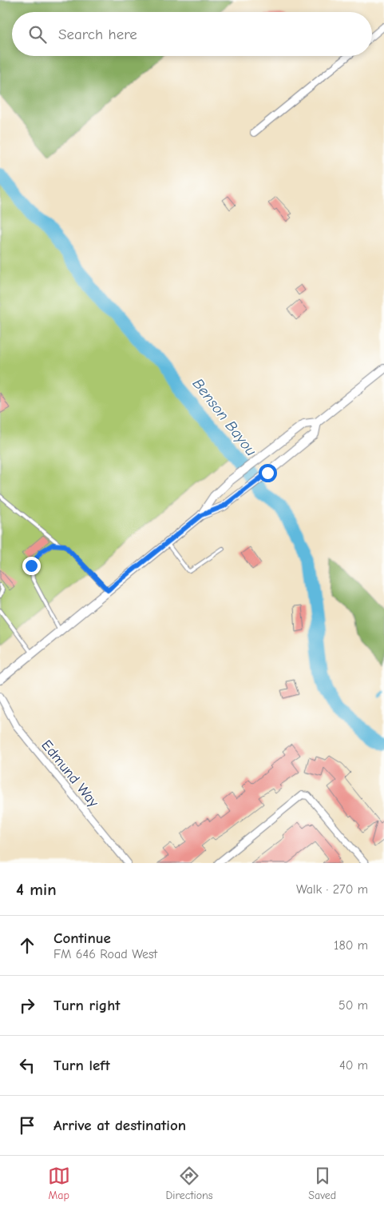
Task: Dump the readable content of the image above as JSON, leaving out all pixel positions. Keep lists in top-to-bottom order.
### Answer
{
  "streets": {
    "street": ["Edmund Way"]
  },
  "water": ["Benson Bayou"],
  "page": {
    "search": "Search here",
    "heading": ["4 min", "Walk · 270 m"],
    "list": [
      ["Continue", "FM 646 Road West", "180 m"],
      ["Turn right", "50 m"],
      ["Turn left", "40 m"],
      "Arrive at destination"
    ],
    "nav": ["Map", "Directions", "Saved"]
  }
}
